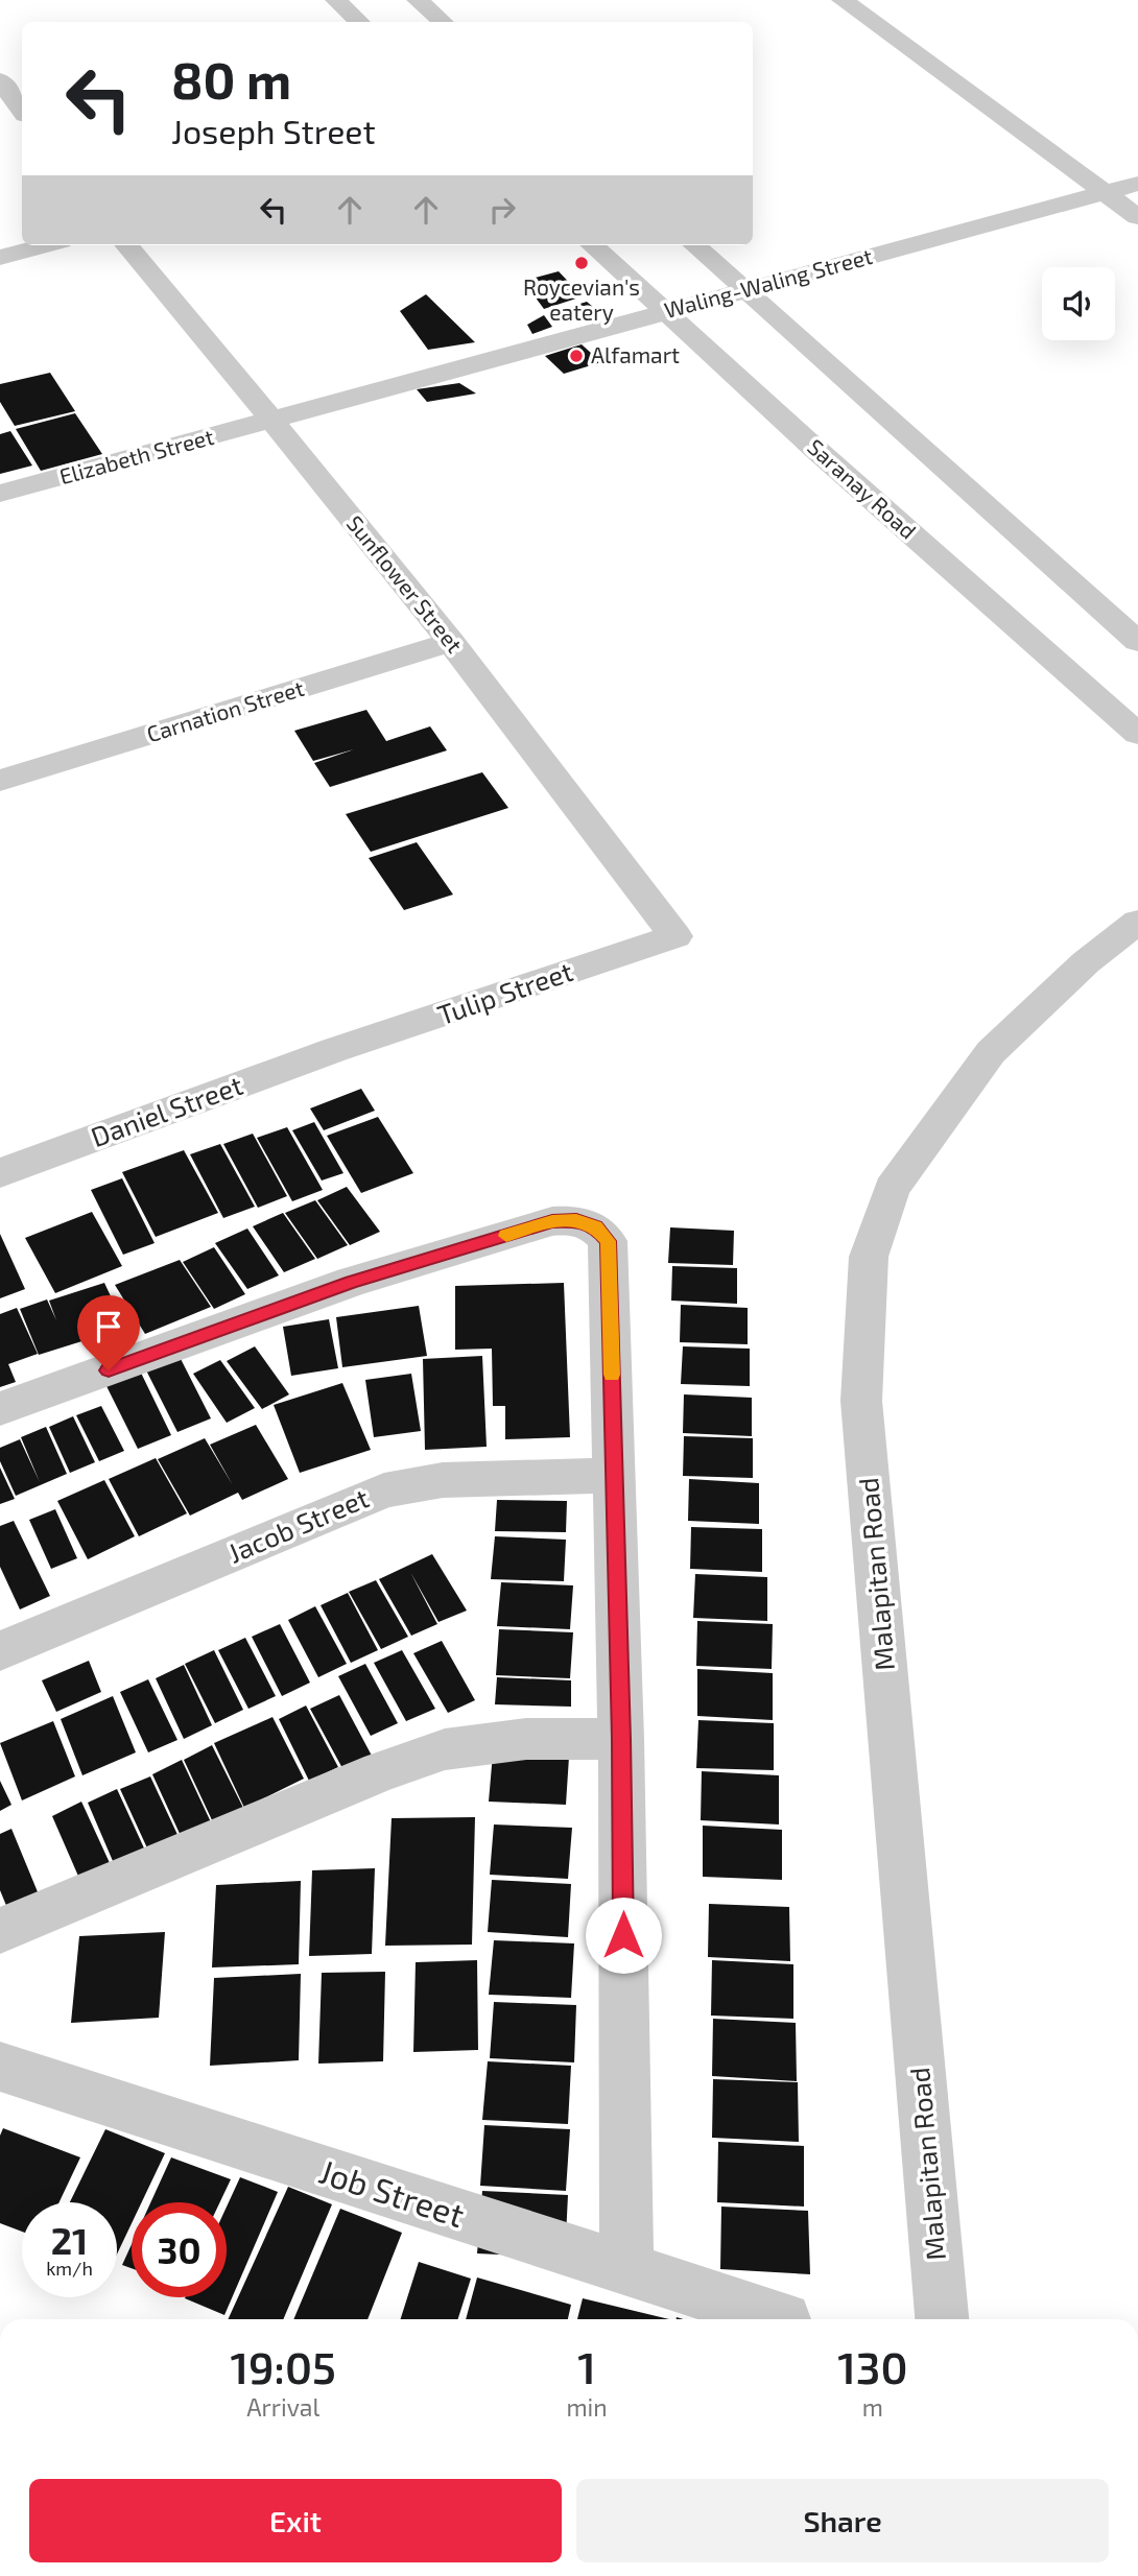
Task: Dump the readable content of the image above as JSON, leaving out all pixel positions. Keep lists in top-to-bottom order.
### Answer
{
  "streets": {
    "street": [
      "Waling-Waling Street",
      "Elizabeth Street",
      "Saranay Road",
      "Sunflower Street",
      "Carnation Street",
      "Tulip Street",
      "Daniel Street",
      "Jacob Street",
      "Malapitan Road",
      "Job Street"
    ]
  },
  "crossings": [
    ["Waling-Waling Street", "Elizabeth Street"],
    ["Waling-Waling Street", "Saranay Road"],
    ["Waling-Waling Street", "Sunflower Street"],
    ["Elizabeth Street", "Sunflower Street"],
    ["Sunflower Street", "Carnation Street"],
    ["Sunflower Street", "Tulip Street"],
    ["Tulip Street", "Daniel Street"]
  ],
  "places": ["Roycevian's eatery", "Alfamart"],
  "page": {
    "turn": ["80 m", "Joseph Street"],
    "speed": "21 km/h",
    "limit": "30",
    "eta": [
      "19:05",
      "Arrival",
      "1",
      "min",
      "130",
      "m"
    ],
    "buttons": ["Exit", "Share"]
  }
}
